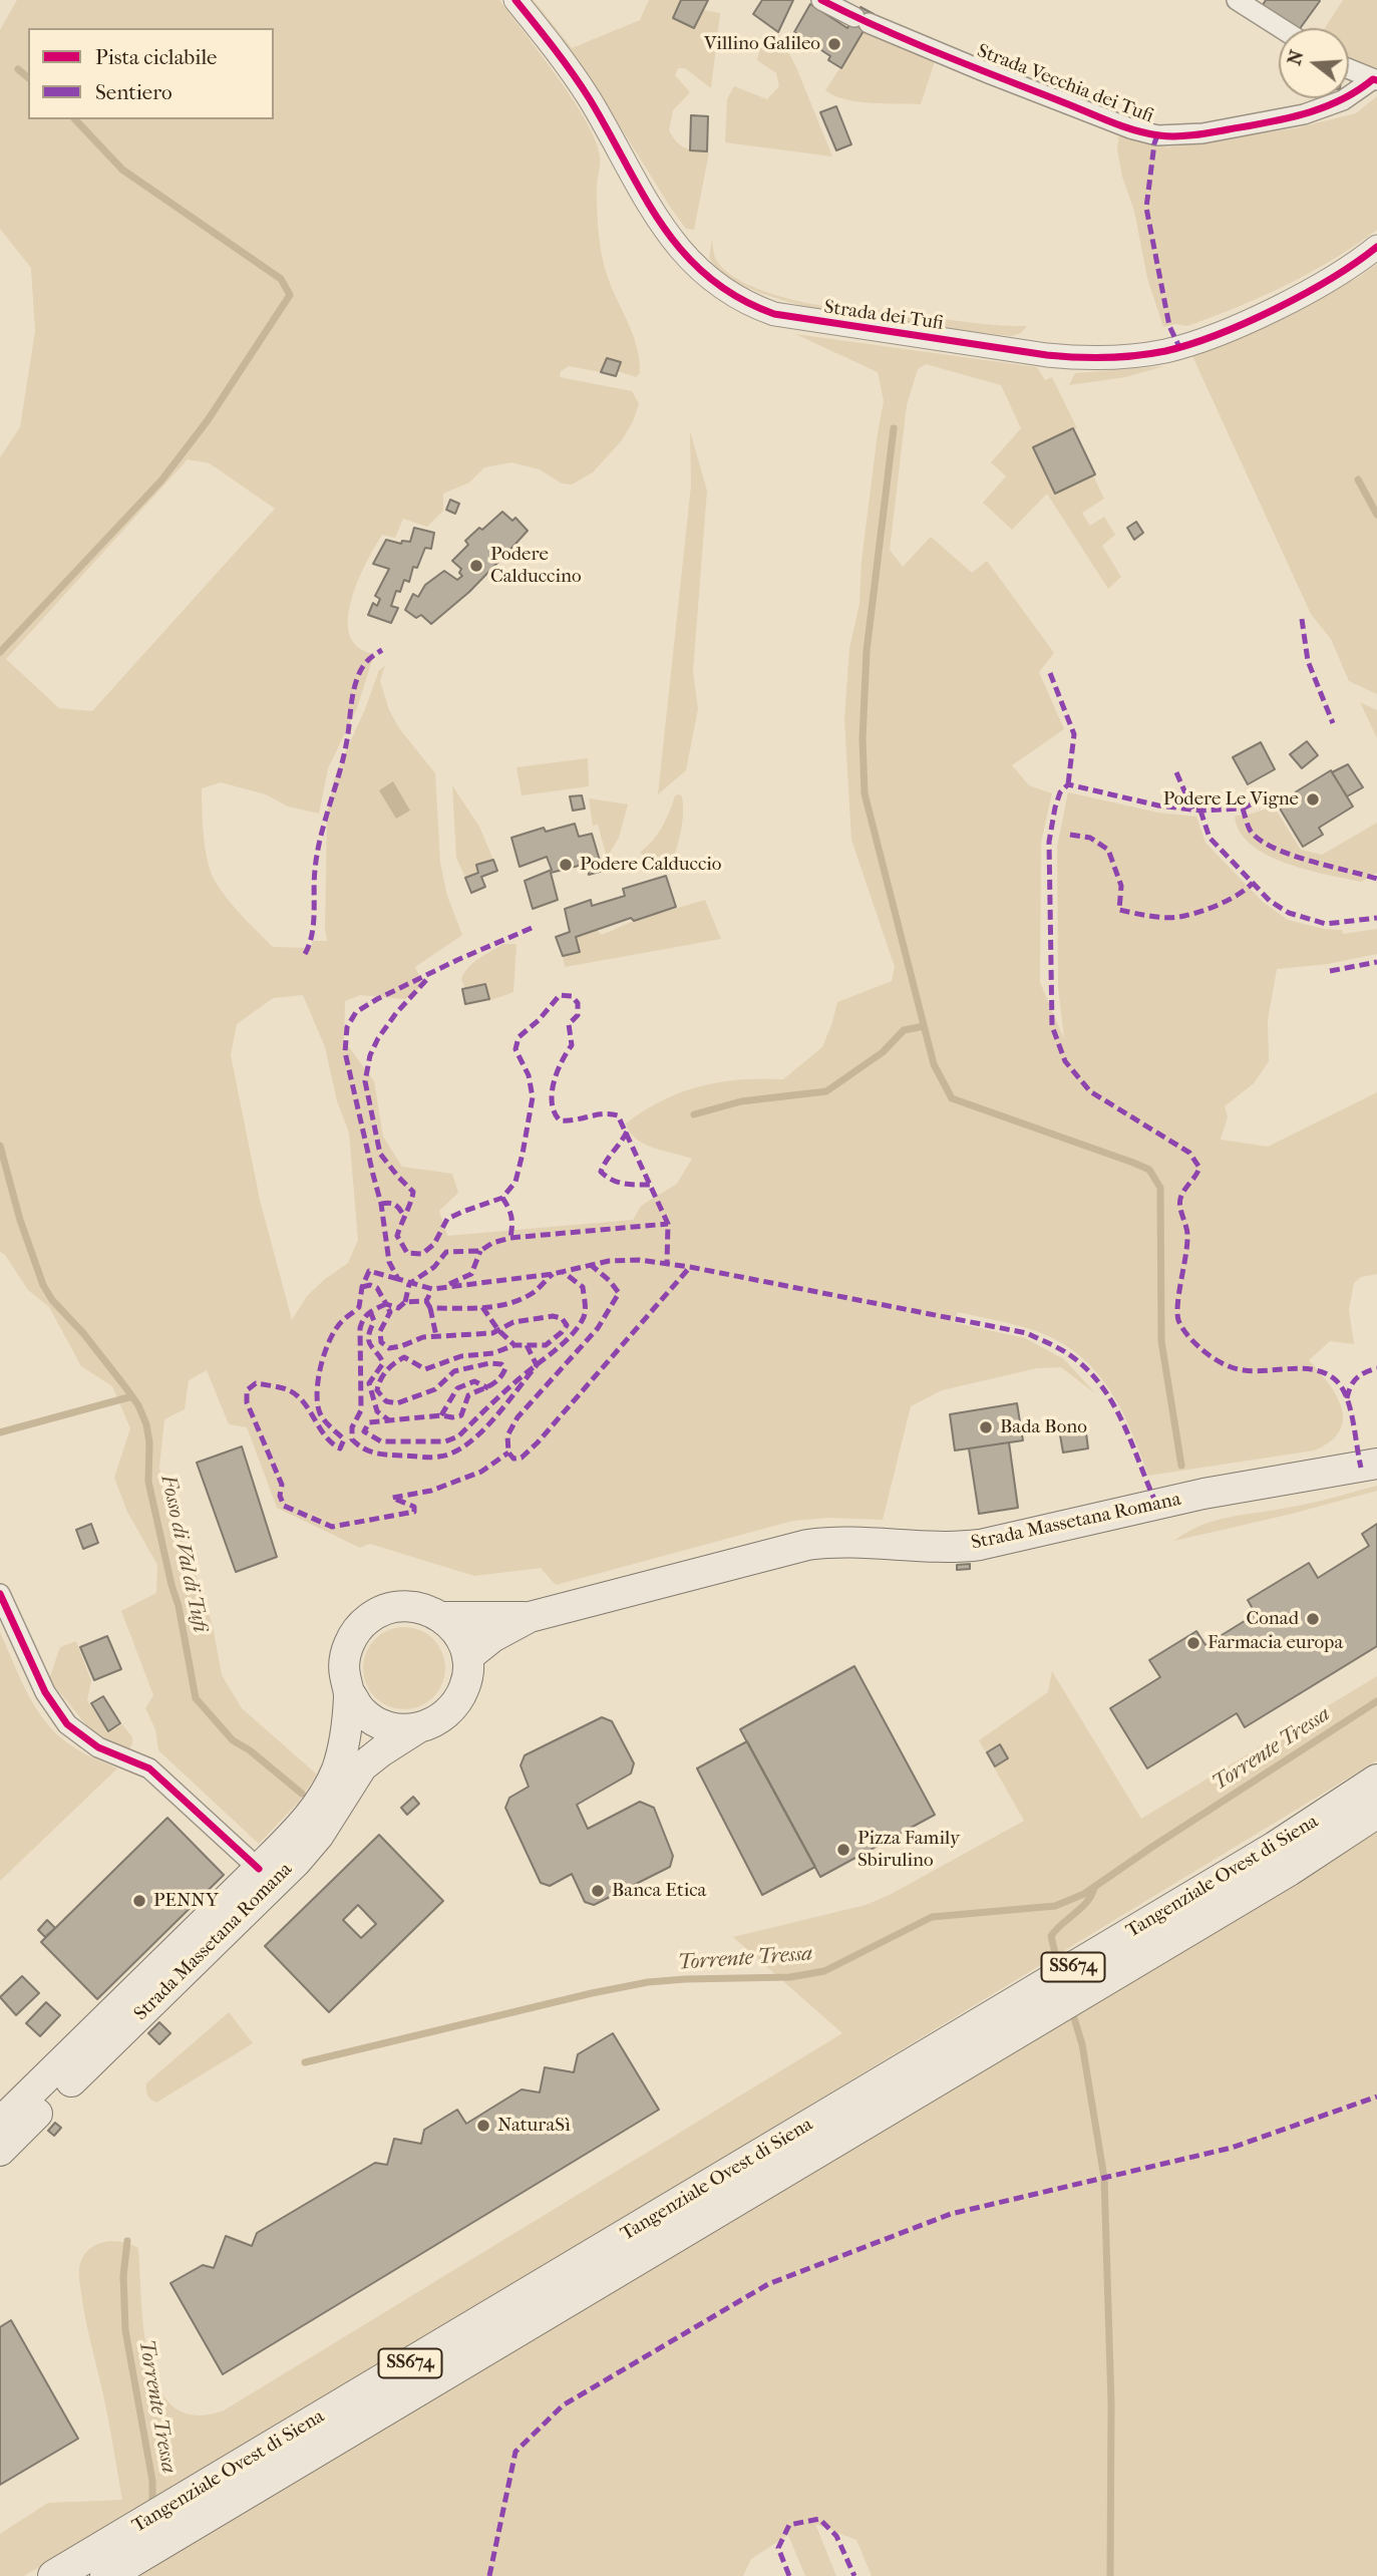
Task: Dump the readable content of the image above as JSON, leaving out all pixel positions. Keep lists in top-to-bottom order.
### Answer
{
  "streets": {
    "highway": ["Tangenziale Ovest di Siena", "SS674"],
    "main road": ["Strada Massetana Romana"],
    "street": ["Strada Vecchia dei Tufi", "Strada dei Tufi"]
  },
  "water": ["Fosso di Val di Tufi", "Torrente Tressa"],
  "places": [
    "Villino Galileo",
    "Podere Calduccino",
    "Podere Le Vigne",
    "Podere Calduccio",
    "Bada Bono",
    "Conad",
    "Farmacia europa",
    "Pizza Family Sbirulino",
    "Banca Etica",
    "PENNY",
    "NaturaSì"
  ],
  "legend": ["Pista ciclabile", "Sentiero"],
  "north": "left"
}
